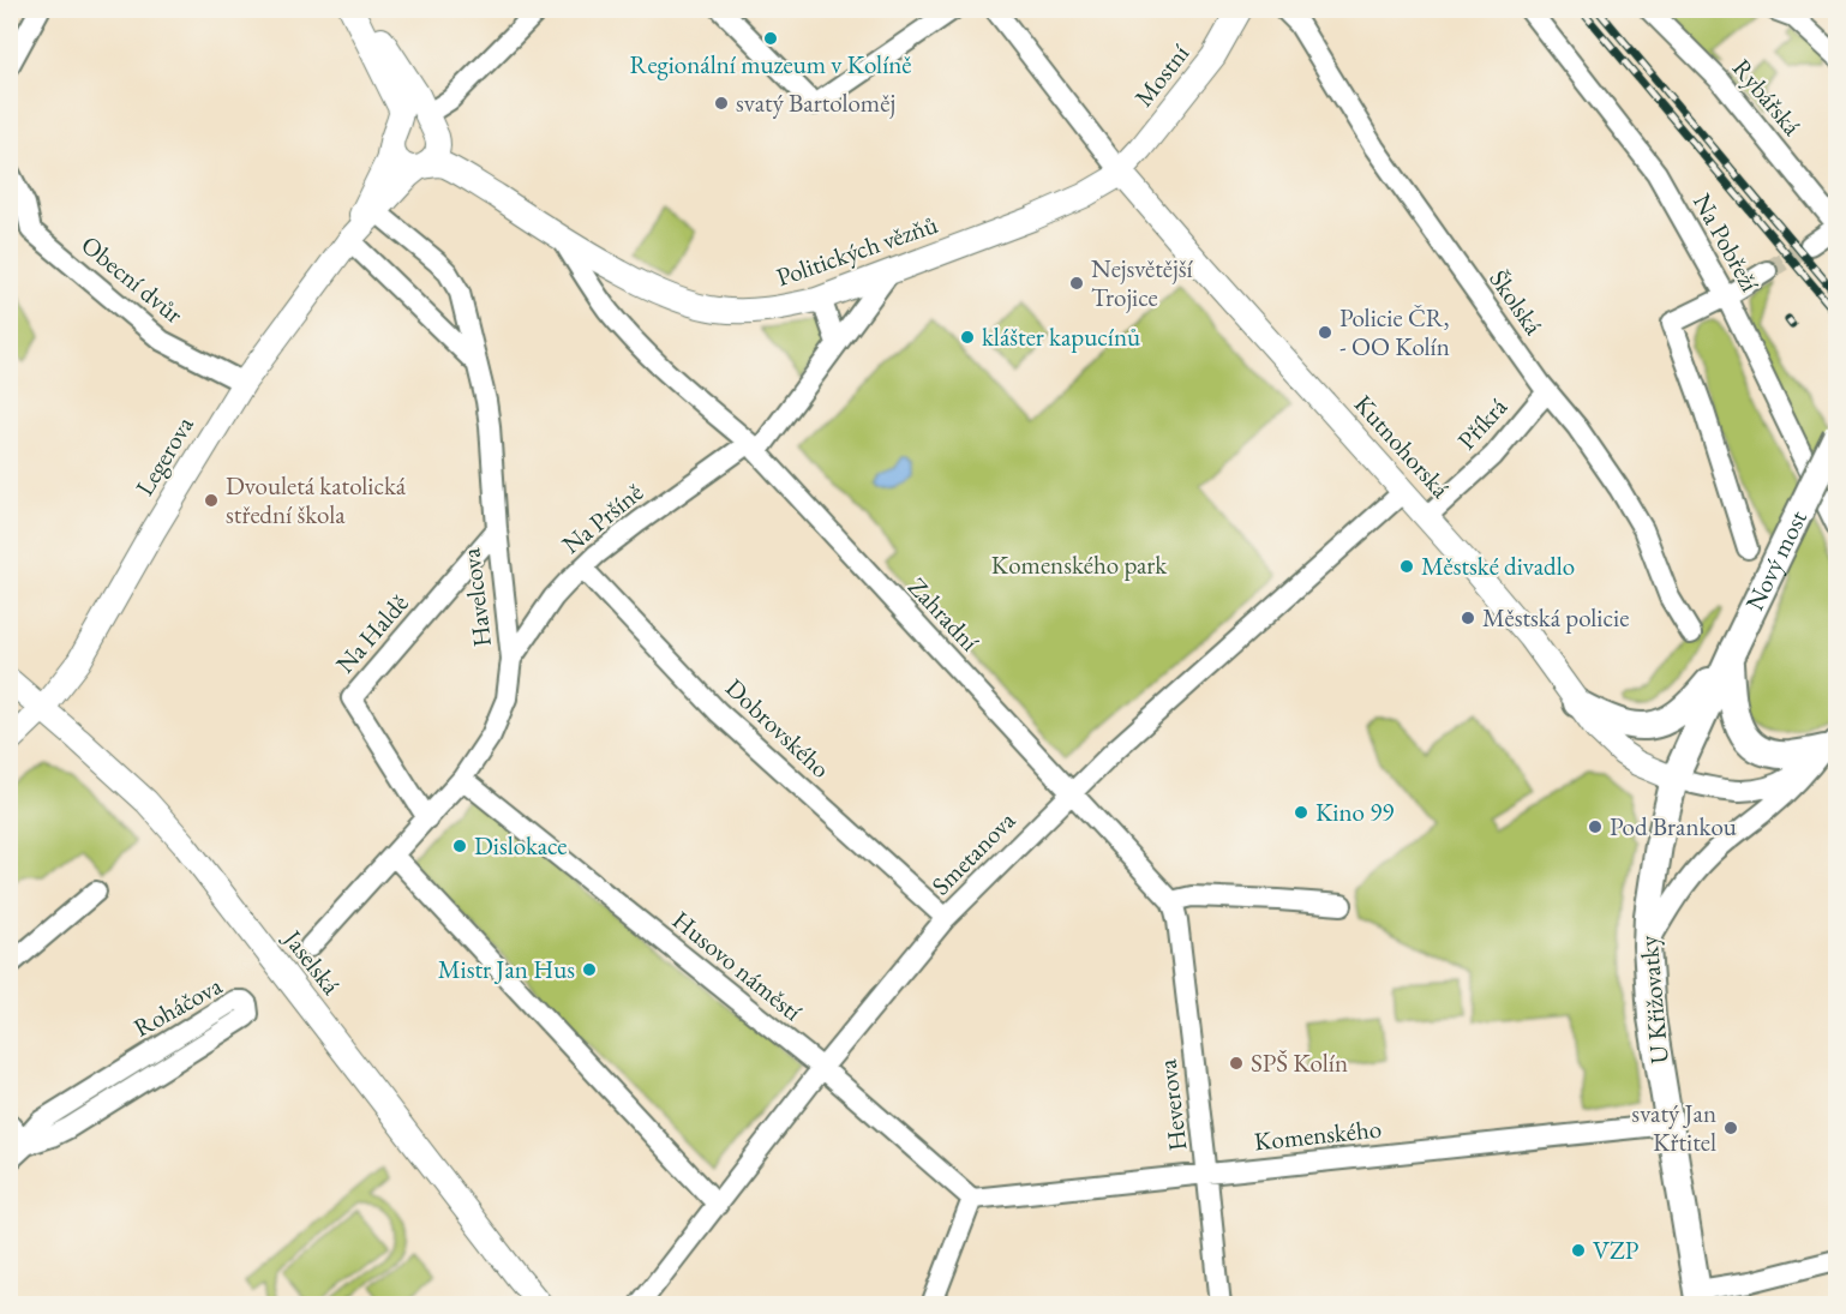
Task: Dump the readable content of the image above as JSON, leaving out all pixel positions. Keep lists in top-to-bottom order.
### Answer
{
  "streets": {
    "main road": ["Nový most", "U Křižovatky"],
    "street": [
      "Mostní",
      "Rybářská",
      "Na Pobřeží",
      "Politických vězňů",
      "Obecní dvůr",
      "Školská",
      "Příkrá",
      "Kutnohorská",
      "Legerova",
      "Na Pršíně",
      "Havelcova",
      "Zahradní",
      "Na Haldě",
      "Dobrovského",
      "Smetanova",
      "Jaselská",
      "Husovo náměstí",
      "Roháčova",
      "Heverova",
      "Komenského"
    ]
  },
  "crossings": [
    ["Mostní", "Politických vězňů"],
    ["Mostní", "Kutnohorská"],
    ["Politických vězňů", "Kutnohorská"],
    ["Politických vězňů", "Legerova"],
    ["Politických vězňů", "Na Pršíně"],
    ["Politických vězňů", "Zahradní"],
    ["Obecní dvůr", "Legerova"],
    ["Školská", "Příkrá"],
    ["Příkrá", "Kutnohorská"],
    ["Kutnohorská", "Smetanova"],
    ["Kutnohorská", "U Křižovatky"],
    ["Legerova", "Havelcova"],
    ["Legerova", "Jaselská"],
    ["Na Pršíně", "Havelcova"],
    ["Na Pršíně", "Zahradní"],
    ["Na Pršíně", "Dobrovského"],
    ["Nový most", "U Křižovatky"],
    ["Havelcova", "Na Haldě"],
    ["Havelcova", "Husovo náměstí"],
    ["Zahradní", "Smetanova"],
    ["Zahradní", "Heverova"],
    ["Dobrovského", "Smetanova"],
    ["Smetanova", "Husovo náměstí"],
    ["Husovo náměstí", "Komenského"],
    ["U Křižovatky", "Komenského"],
    ["Heverova", "Komenského"]
  ],
  "parks": ["Komenského park"],
  "places": [
    "Regionální muzeum v Kolíně",
    "svatý Bartoloměj",
    "Nejsvětější Trojice",
    "Policie ČR, - OO Kolín",
    "klášter kapucínů",
    "Dvouletá katolická střední škola",
    "Městské divadlo",
    "Městská policie",
    "Kino 99",
    "Pod Brankou",
    "Dislokace",
    "Mistr Jan Hus",
    "SPŠ Kolín",
    "svatý Jan Křtitel",
    "VZP"
  ]
}
